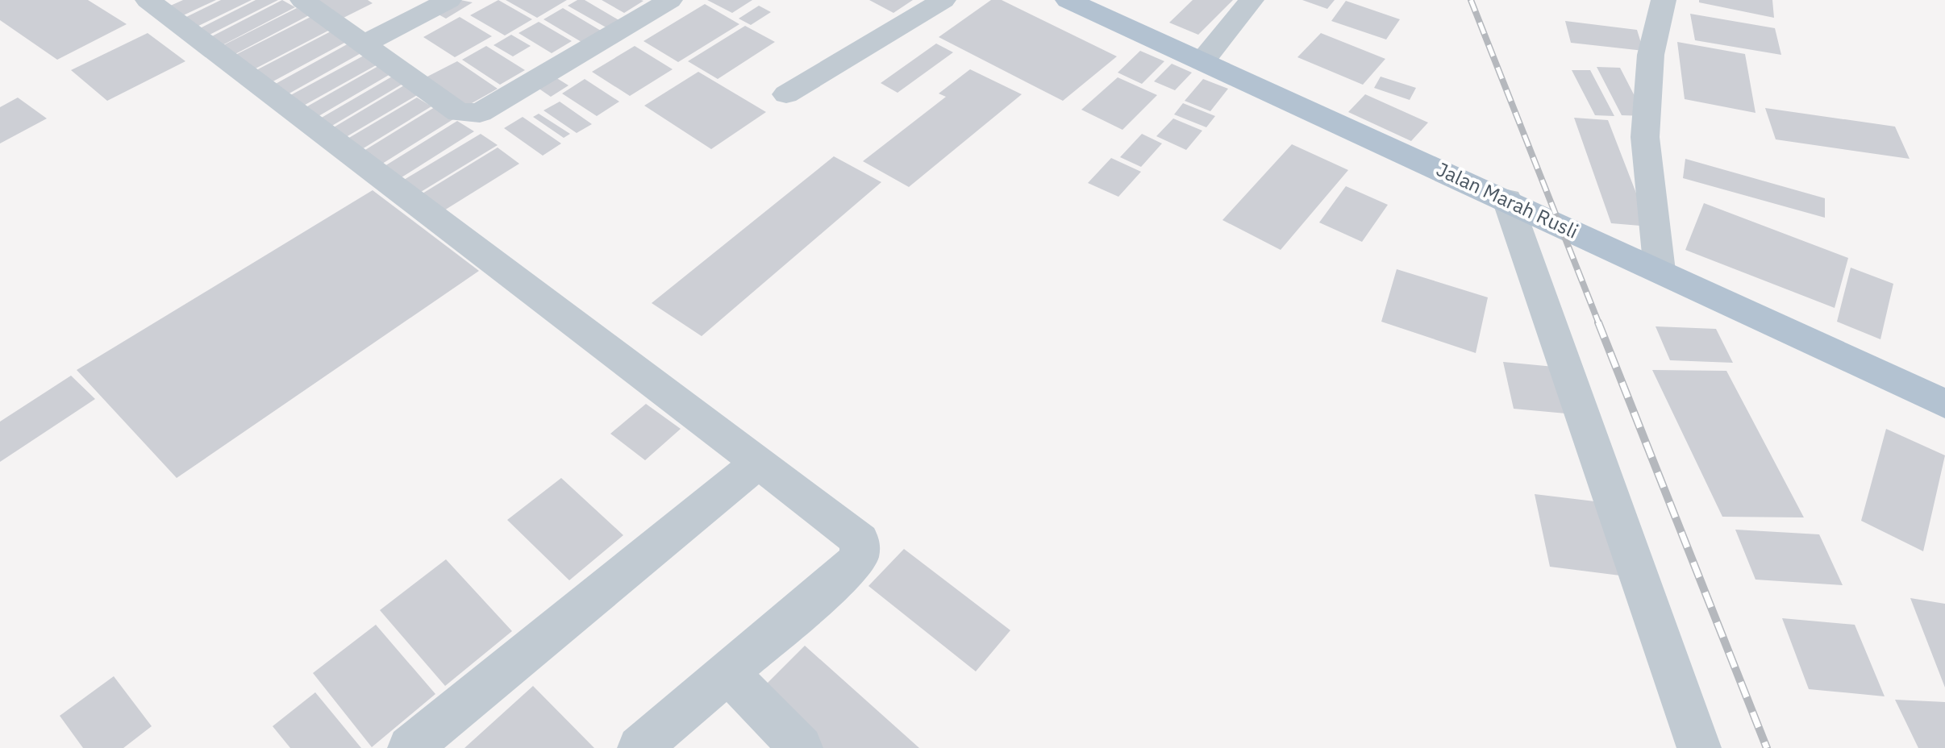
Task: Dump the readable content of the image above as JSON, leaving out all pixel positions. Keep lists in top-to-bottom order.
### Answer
{
  "streets": {
    "main road": ["Jalan Marah Rusli"]
  }
}
